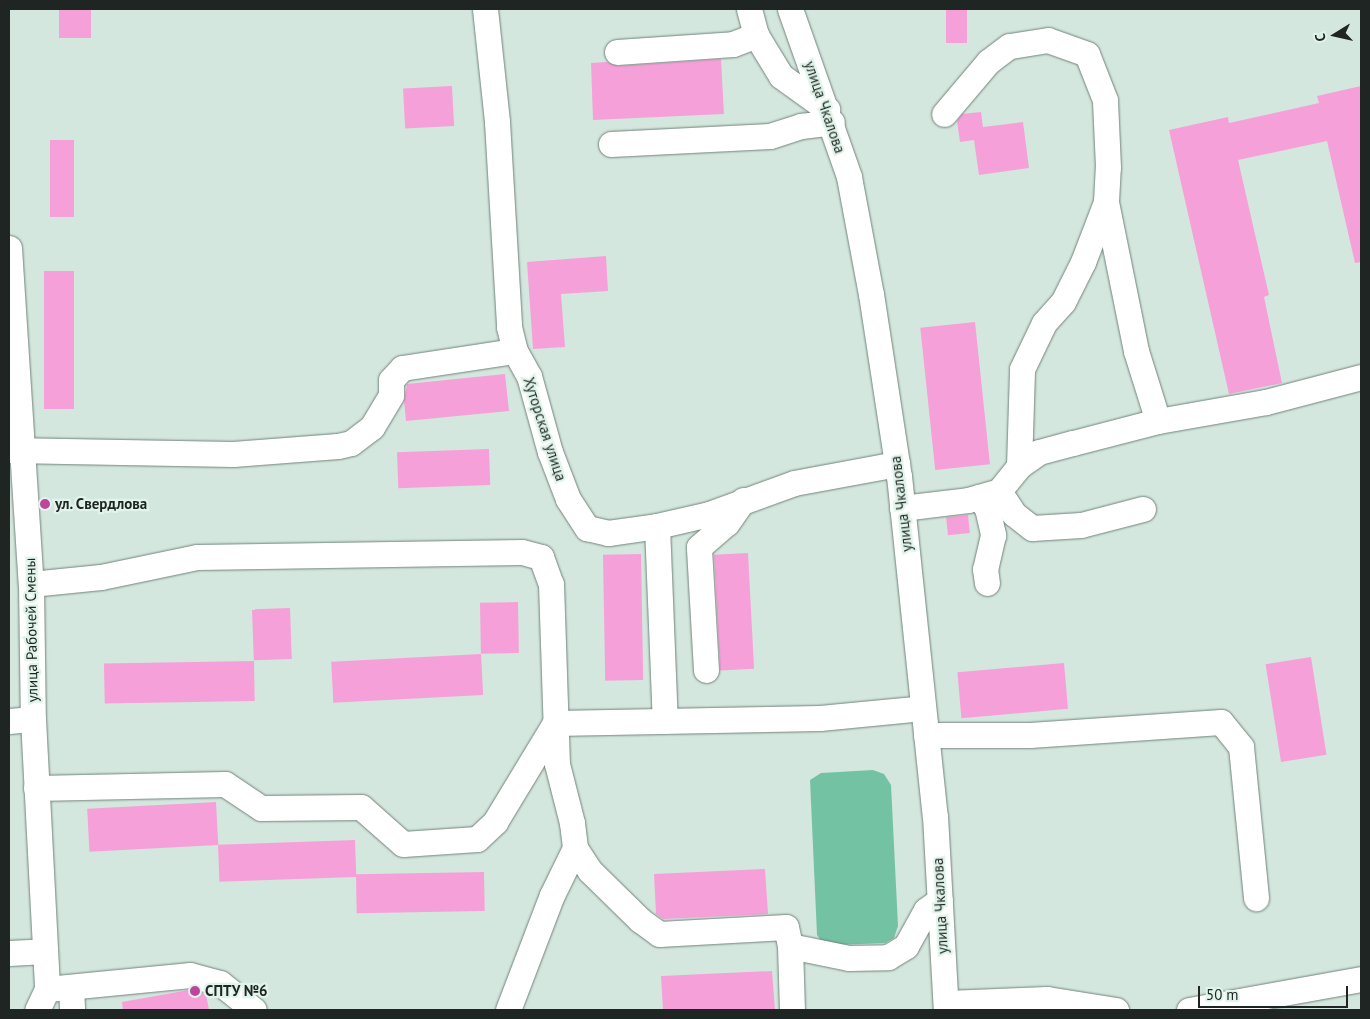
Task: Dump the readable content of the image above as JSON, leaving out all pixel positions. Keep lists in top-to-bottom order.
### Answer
{
  "streets": {
    "street": ["улица Чкалова", "Хуторская улица", "улица Рабочей Смены"]
  },
  "crossings": [
    ["улица Чкалова", "Хуторская улица"]
  ],
  "places": ["ул. Свердлова", "СПТУ №6"],
  "scale_bar": "50 m",
  "north": "left"
}
